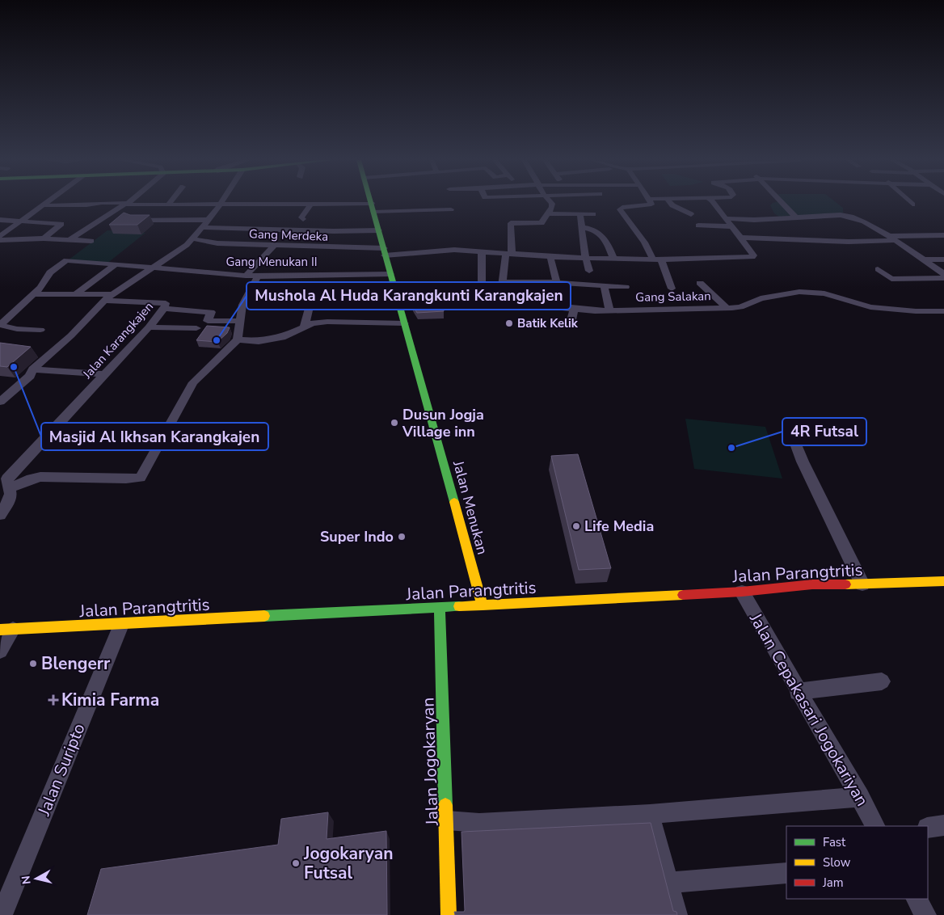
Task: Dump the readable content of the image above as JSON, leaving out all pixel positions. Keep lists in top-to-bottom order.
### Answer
{
  "streets": {
    "main road": ["Jalan Menukan", "Jalan Parangtritis", "Jalan Jogokaryan"],
    "street": [
      "Gang Merdeka",
      "Gang Menukan II",
      "Gang Salakan",
      "Jalan Karangkajen",
      "Jalan Cepakasari Jogokariyan",
      "Jalan Suripto"
    ]
  },
  "crossings": [
    ["Gang Merdeka", "Jalan Menukan"],
    ["Gang Menukan II", "Jalan Menukan"],
    ["Gang Salakan", "Jalan Menukan"],
    ["Jalan Menukan", "Jalan Parangtritis"],
    ["Jalan Parangtritis", "Jalan Cepakasari Jogokariyan"],
    ["Jalan Parangtritis", "Jalan Jogokaryan"],
    ["Jalan Parangtritis", "Jalan Suripto"]
  ],
  "places": {
    "other": [
      "Batik Kelik",
      "Mushola Al Huda Karangkunti Karangkajen",
      "Masjid Al Ikhsan Karangkajen",
      "Dusun Jogja Village inn",
      "4R Futsal",
      "Life Media",
      "Super Indo",
      "Blengerr",
      "Jogokaryan Futsal"
    ],
    "health": ["Kimia Farma"]
  },
  "legend": ["Fast", "Slow", "Jam"],
  "north": "left"
}
